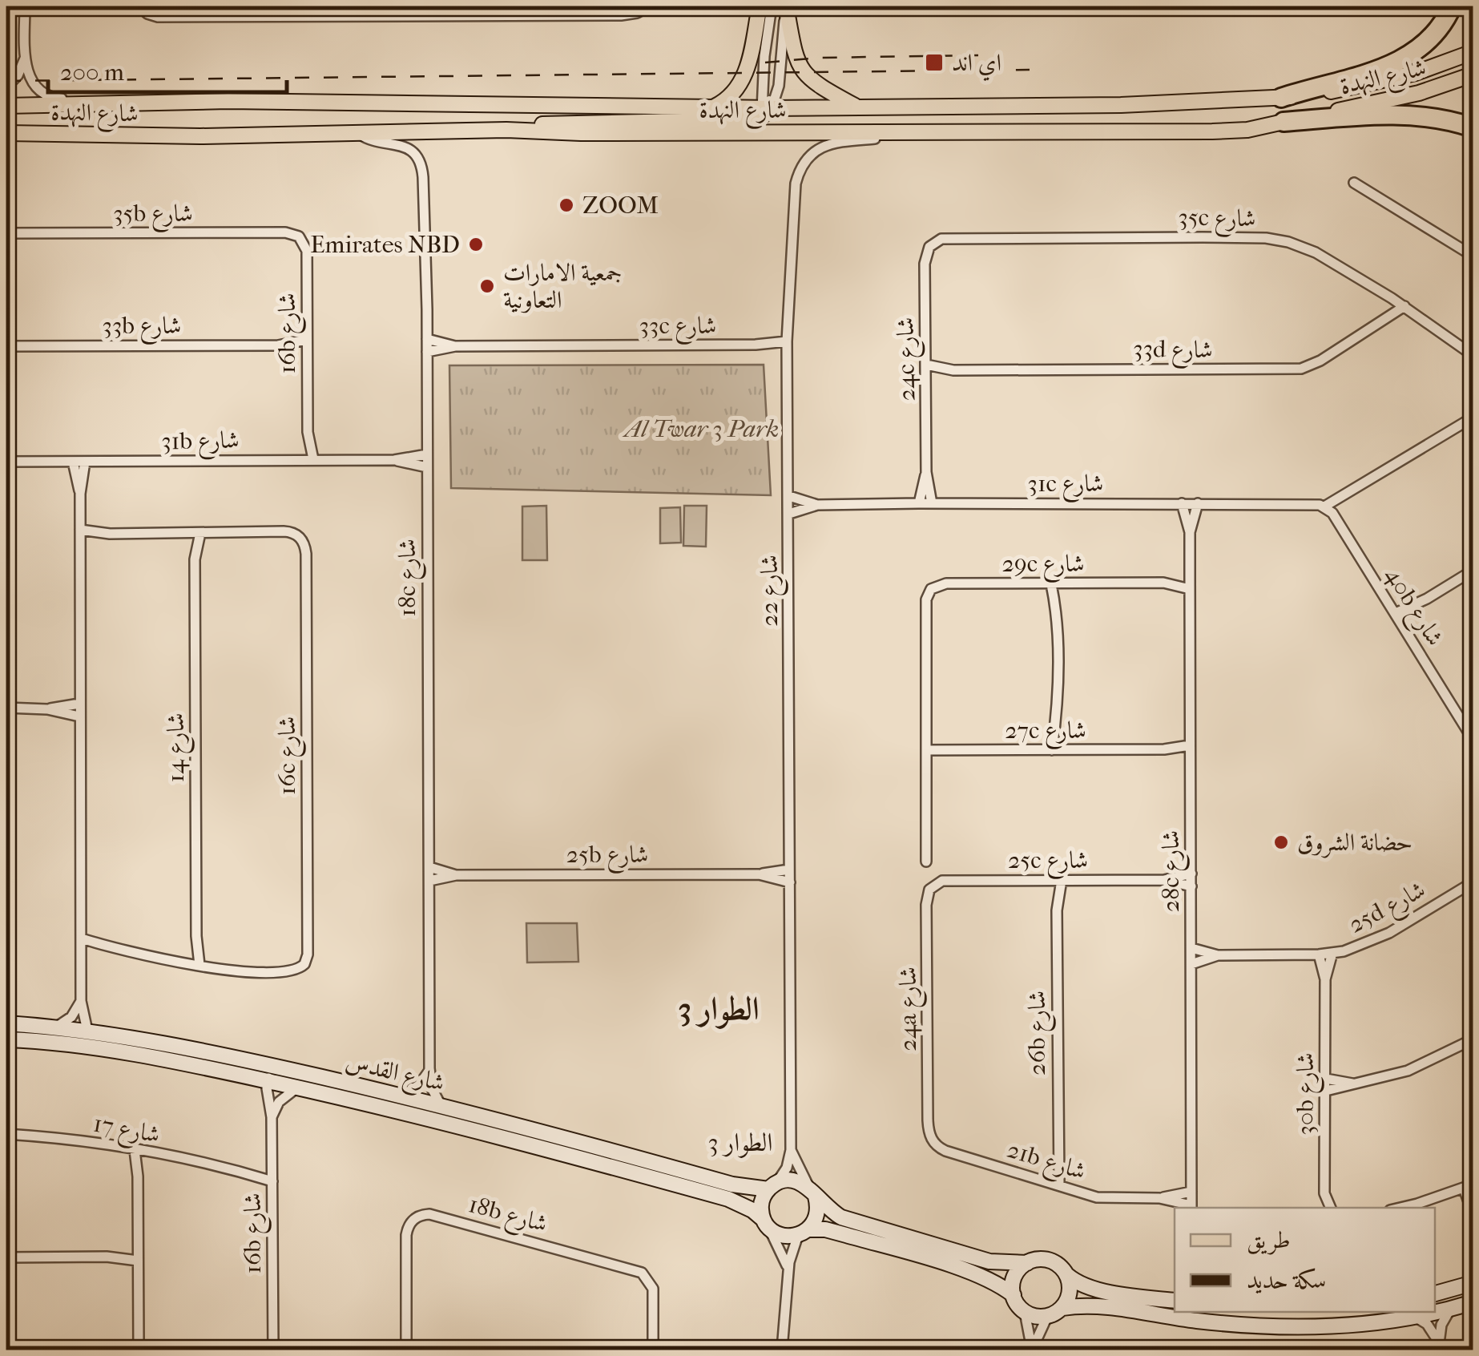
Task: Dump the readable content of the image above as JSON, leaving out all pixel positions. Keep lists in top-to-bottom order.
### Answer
{
  "streets": {
    "main road": ["شارع النهدة", "شارع القدس"],
    "street": [
      "35b شارع",
      "35c شارع",
      "33b شارع",
      "33c شارع",
      "16b شارع",
      "33d شارع",
      "24c شارع",
      "31b شارع",
      "31c شارع",
      "29c شارع",
      "18c شارع",
      "شارع 22",
      "40b شارع",
      "27c شارع",
      "شارع 14",
      "16c شارع",
      "25b شارع",
      "25c شارع",
      "28c شارع",
      "25d شارع",
      "24a شارع",
      "26b شارع",
      "30b شارع",
      "شارع 17",
      "21b شارع",
      "18b شارع"
    ]
  },
  "crossings": [
    ["شارع النهدة", "18c شارع"],
    ["شارع النهدة", "شارع 22"],
    ["35b شارع", "16b شارع"],
    ["35c شارع", "33d شارع"],
    ["35c شارع", "24c شارع"],
    ["33b شارع", "16b شارع"],
    ["33c شارع", "18c شارع"],
    ["33c شارع", "شارع 22"],
    ["16b شارع", "31b شارع"],
    ["16b شارع", "شارع القدس"],
    ["16b شارع", "شارع 17"],
    ["33d شارع", "24c شارع"],
    ["24c شارع", "31c شارع"],
    ["31b شارع", "18c شارع"],
    ["31c شارع", "شارع 22"],
    ["31c شارع", "40b شارع"],
    ["31c شارع", "28c شارع"],
    ["29c شارع", "27c شارع"],
    ["29c شارع", "28c شارع"],
    ["18c شارع", "25b شارع"],
    ["18c شارع", "شارع القدس"],
    ["شارع 22", "25b شارع"],
    ["شارع 22", "شارع القدس"],
    ["27c شارع", "28c شارع"],
    ["شارع 14", "16c شارع"],
    ["25c شارع", "28c شارع"],
    ["25c شارع", "24a شارع"],
    ["25c شارع", "26b شارع"],
    ["28c شارع", "25d شارع"],
    ["28c شارع", "21b شارع"],
    ["25d شارع", "30b شارع"],
    ["24a شارع", "21b شارع"],
    ["26b شارع", "21b شارع"]
  ],
  "districts": ["الطوار 3", "الطوار 3"],
  "parks": ["Al Twar 3 Park"],
  "places": {
    "transit": ["اي اند"],
    "other": [
      "ZOOM",
      "Emirates NBD",
      "جمعية الامارات التعاونية",
      "حضانة الشروق"
    ]
  },
  "legend": ["طريق", "سكة حديد"],
  "scale_bar": "200 m"
}
